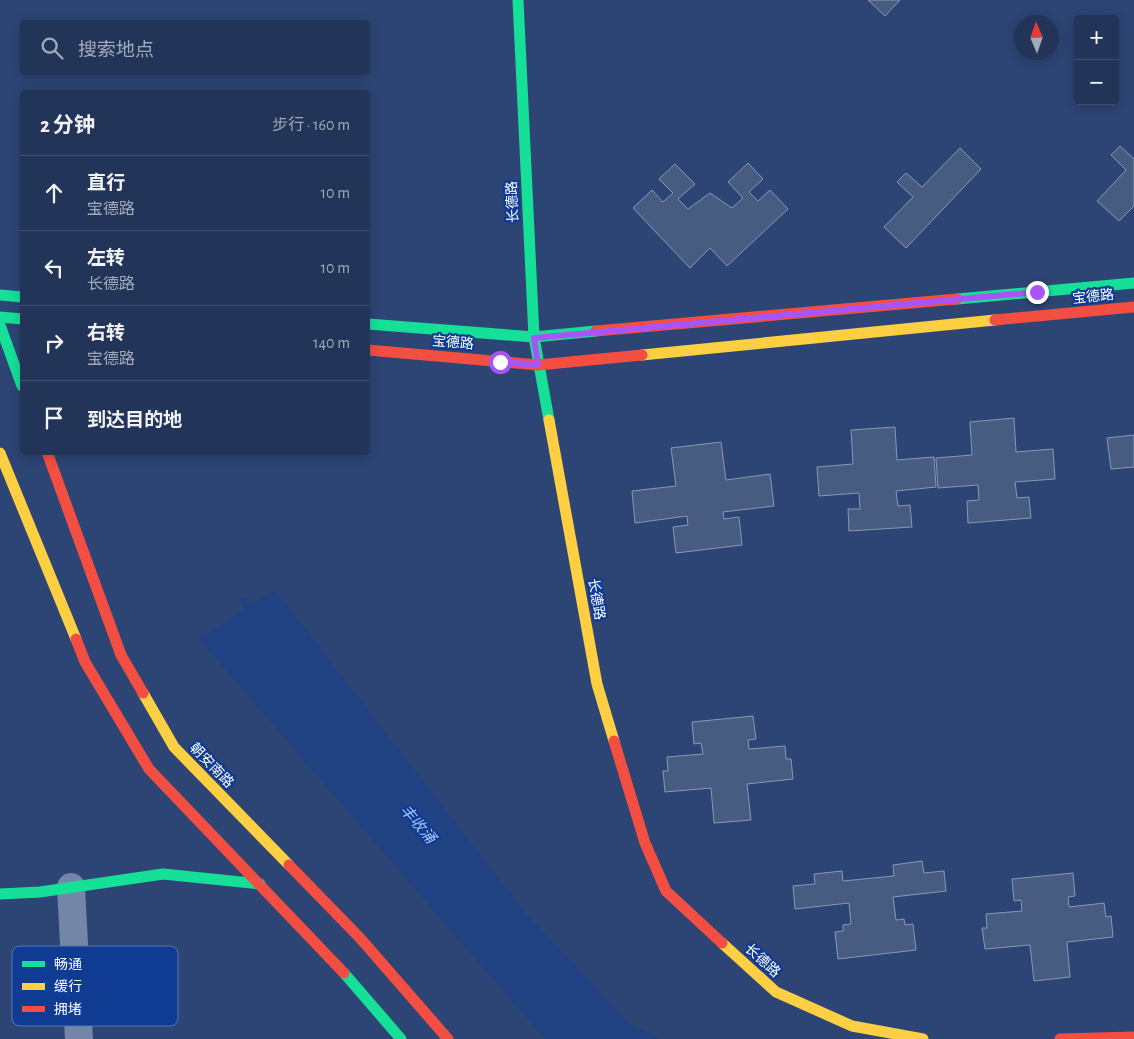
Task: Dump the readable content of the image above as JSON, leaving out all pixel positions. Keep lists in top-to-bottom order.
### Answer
{
  "streets": {
    "street": ["长德路", "宝德路", "朝安南路"]
  },
  "crossings": [
    ["长德路", "宝德路"]
  ],
  "water": ["丰收涌"],
  "legend": ["畅通", "缓行", "拥堵"],
  "north": "top",
  "page": {
    "map_buttons": ["+", "−"],
    "search": "搜索地点",
    "heading": ["2 分钟", "步行 · 160 m"],
    "list": [
      ["直行", "宝德路", "10 m"],
      ["左转", "长德路", "10 m"],
      ["右转", "宝德路", "140 m"],
      "到达目的地"
    ]
  }
}
